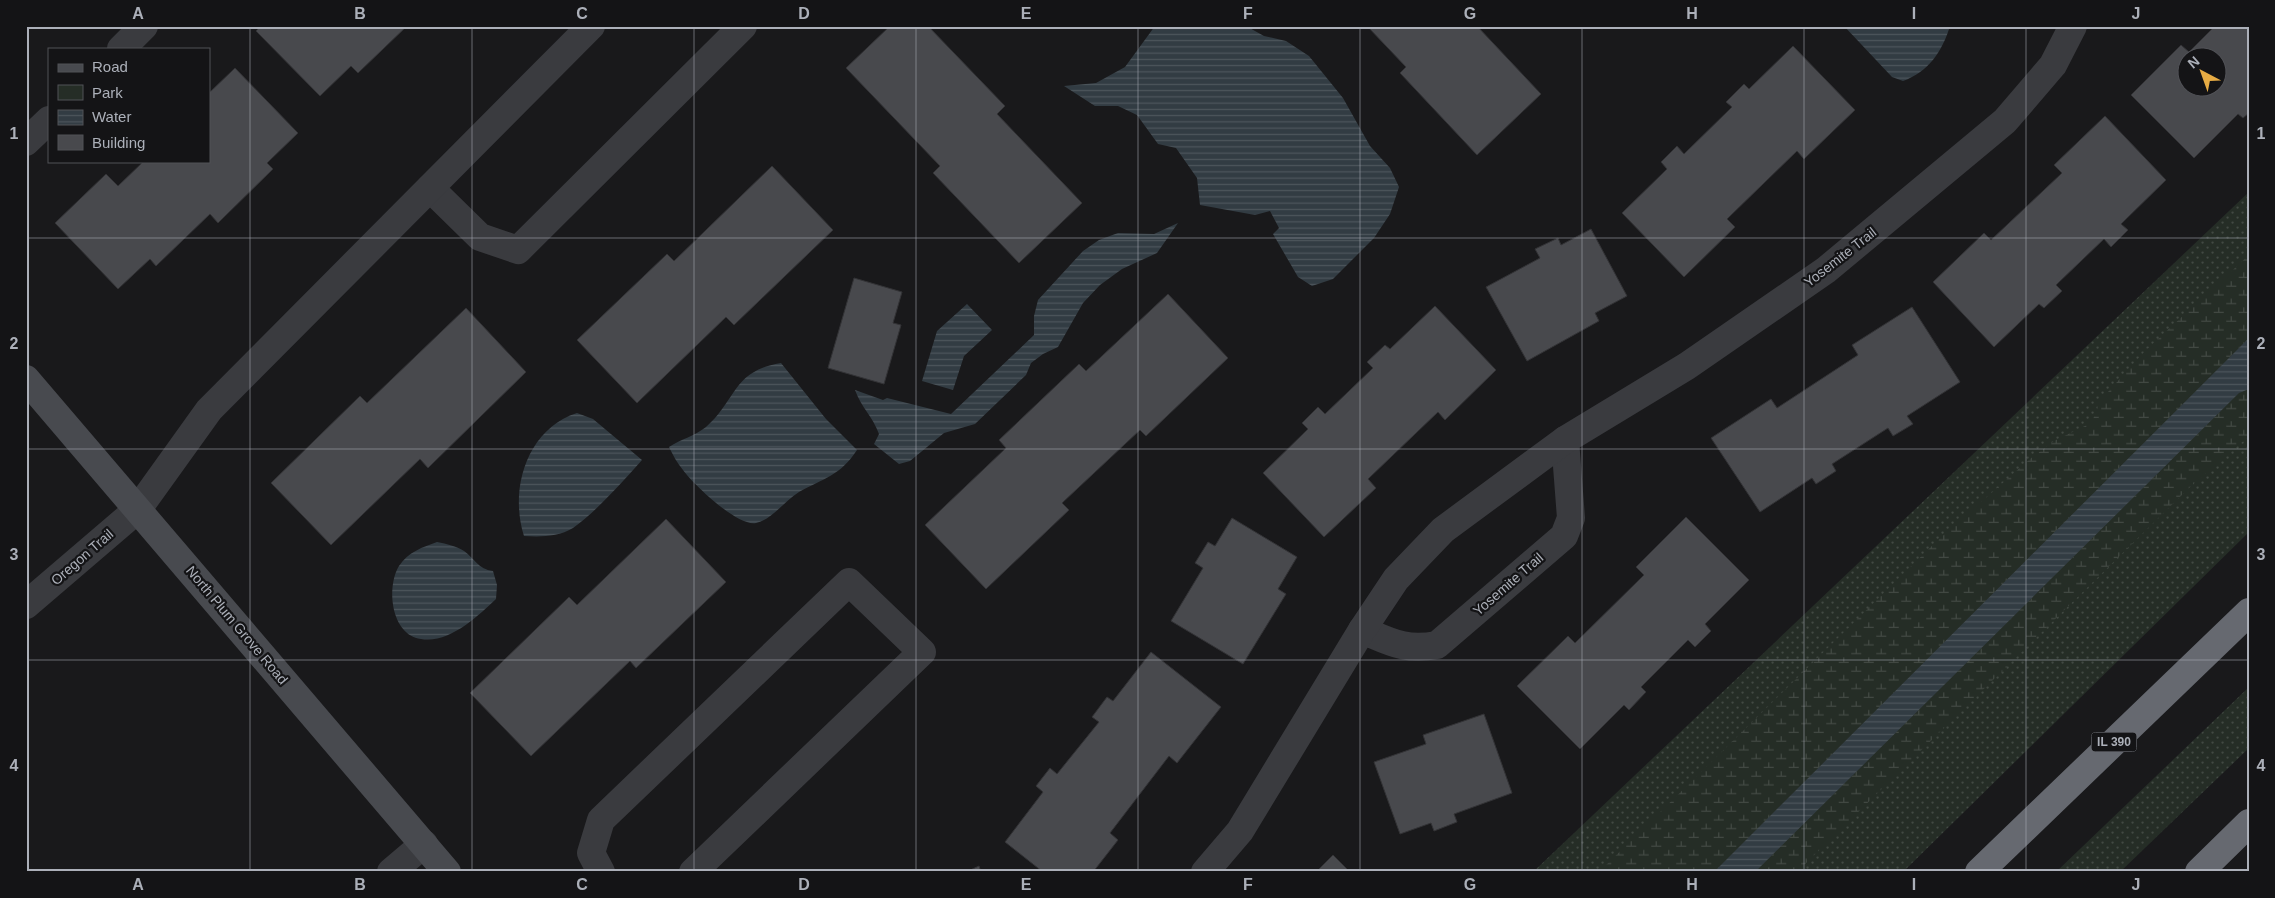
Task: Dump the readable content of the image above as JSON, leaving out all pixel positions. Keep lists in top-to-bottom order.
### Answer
{
  "streets": {
    "highway": ["IL 390"],
    "street": ["Yosemite Trail", "Oregon Trail", "North Plum Grove Road"]
  },
  "crossings": [
    ["Oregon Trail", "North Plum Grove Road"]
  ],
  "legend": [
    "Road",
    "Park",
    "Water",
    "Building"
  ],
  "north": "top left",
  "grid": {
    "columns": [
      "A",
      "B",
      "C",
      "D",
      "E",
      "F",
      "G",
      "H",
      "I",
      "J"
    ],
    "rows": [
      "1",
      "2",
      "3",
      "4"
    ]
  }
}
